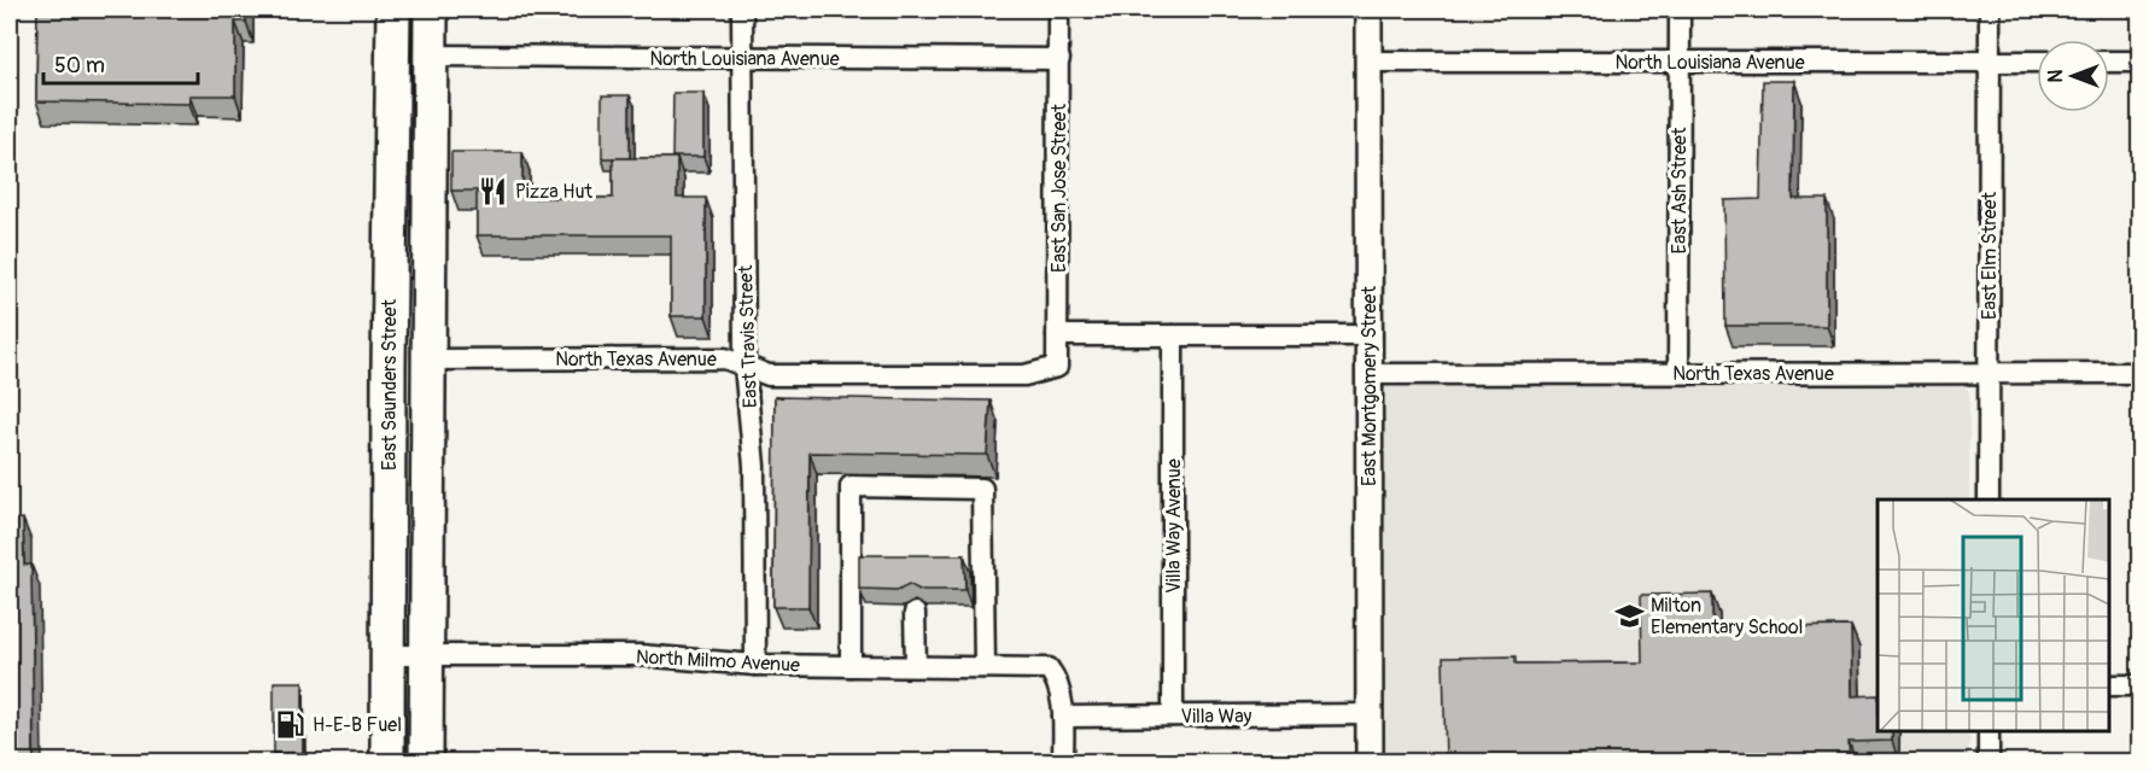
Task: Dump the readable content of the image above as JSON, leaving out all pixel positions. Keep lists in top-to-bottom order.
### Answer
{
  "streets": {
    "main road": ["East Saunders Street"],
    "street": [
      "North Louisiana Avenue",
      "East San Jose Street",
      "East Ash Street",
      "East Elm Street",
      "East Travis Street",
      "North Texas Avenue",
      "East Montgomery Street",
      "Villa Way Avenue",
      "North Milmo Avenue",
      "Villa Way"
    ]
  },
  "crossings": [
    ["North Louisiana Avenue", "East San Jose Street"],
    ["North Louisiana Avenue", "East Ash Street"],
    ["North Louisiana Avenue", "East Elm Street"],
    ["North Louisiana Avenue", "East Travis Street"],
    ["North Louisiana Avenue", "East Saunders Street"],
    ["North Louisiana Avenue", "East Montgomery Street"],
    ["East San Jose Street", "North Texas Avenue"],
    ["East Ash Street", "North Texas Avenue"],
    ["East Elm Street", "North Texas Avenue"],
    ["East Travis Street", "North Texas Avenue"],
    ["East Travis Street", "North Milmo Avenue"],
    ["North Texas Avenue", "East Saunders Street"],
    ["North Texas Avenue", "East Montgomery Street"],
    ["East Saunders Street", "North Milmo Avenue"],
    ["East Montgomery Street", "Villa Way"],
    ["Villa Way Avenue", "Villa Way"],
    ["North Milmo Avenue", "Villa Way"]
  ],
  "places": {
    "restaurant": ["Pizza Hut"],
    "school or university": ["Milton Elementary School"],
    "fuel station": ["H-E-B Fuel"]
  },
  "scale_bar": "50 m",
  "north": "left"
}
